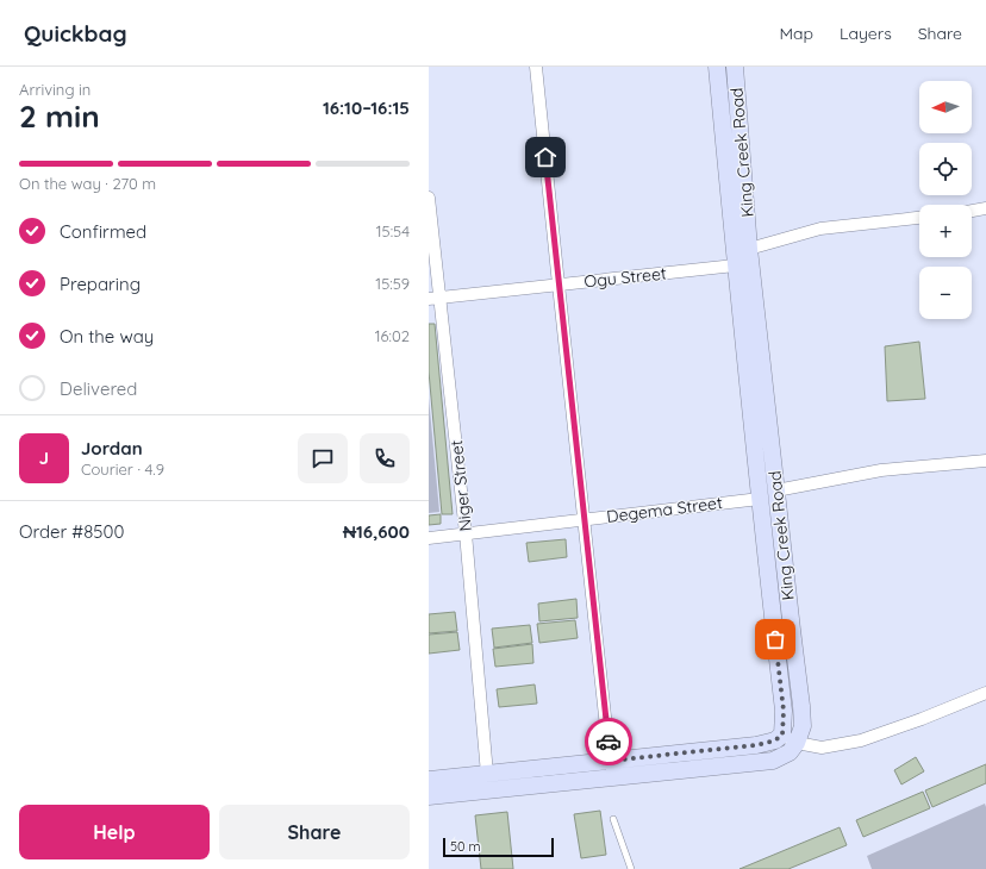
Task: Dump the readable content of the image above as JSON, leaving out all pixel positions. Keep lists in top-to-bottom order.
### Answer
{
  "streets": {
    "street": [
      "King Creek Road",
      "Ogu Street",
      "Niger Street",
      "Degema Street"
    ]
  },
  "crossings": [
    ["King Creek Road", "Ogu Street"],
    ["King Creek Road", "Degema Street"],
    ["Ogu Street", "Niger Street"],
    ["Niger Street", "Degema Street"]
  ],
  "scale_bar": "50 m",
  "north": "left",
  "page": {
    "header": "Quickbag",
    "nav": ["Map", "Layers", "Share"],
    "heading": ["2 min", "Arriving in", "16:10–16:15"],
    "panel": [
      "Jordan",
      "Courier · 4.9",
      "Order #8500",
      "₦16,600"
    ],
    "map_buttons": ["+", "−"],
    "bar": "On the way · 270 m",
    "list": [
      ["Confirmed", "15:54"],
      ["Preparing", "15:59"],
      ["On the way", "16:02"],
      "Delivered"
    ],
    "round": "J",
    "buttons": ["Help", "Share"],
    "scale": "50 m"
  }
}
